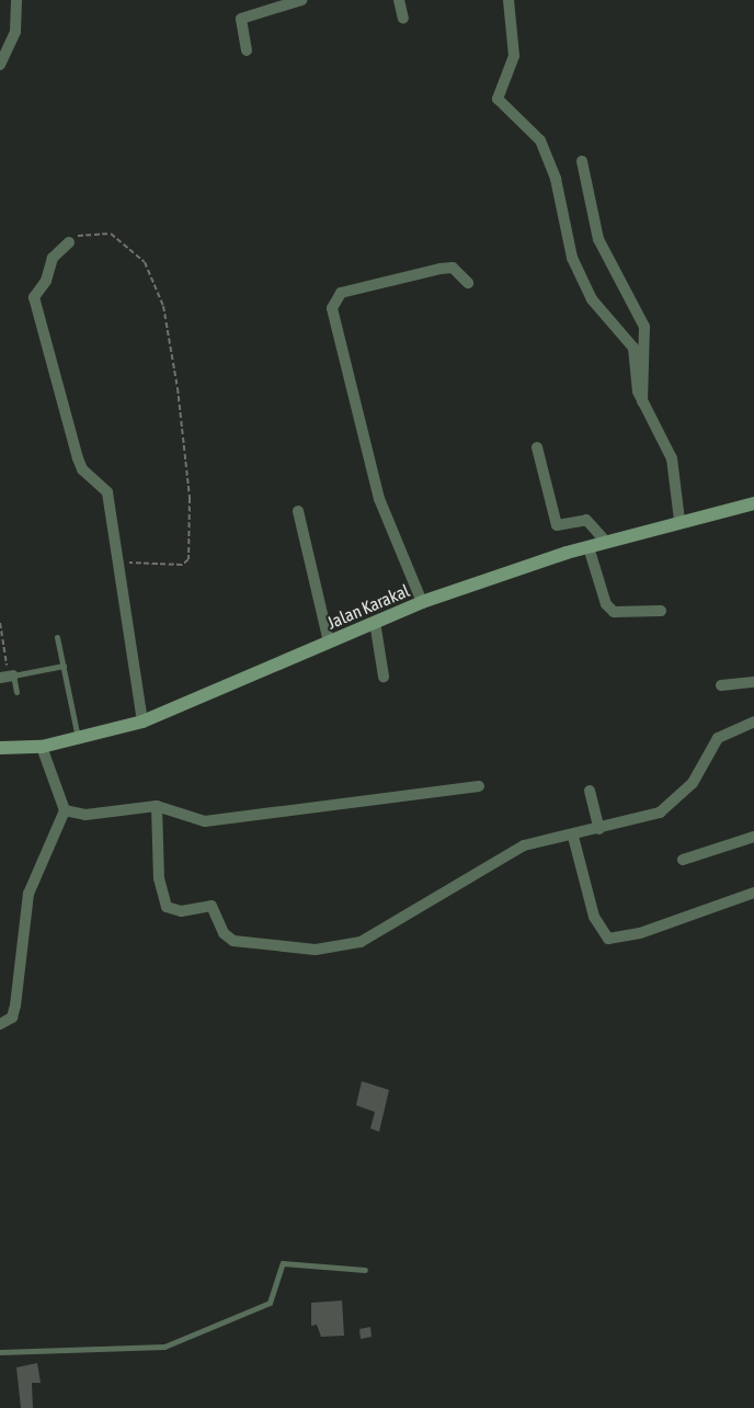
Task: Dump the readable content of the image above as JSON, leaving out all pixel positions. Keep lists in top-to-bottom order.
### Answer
{
  "streets": {
    "main road": ["Jalan Karakal"]
  }
}
